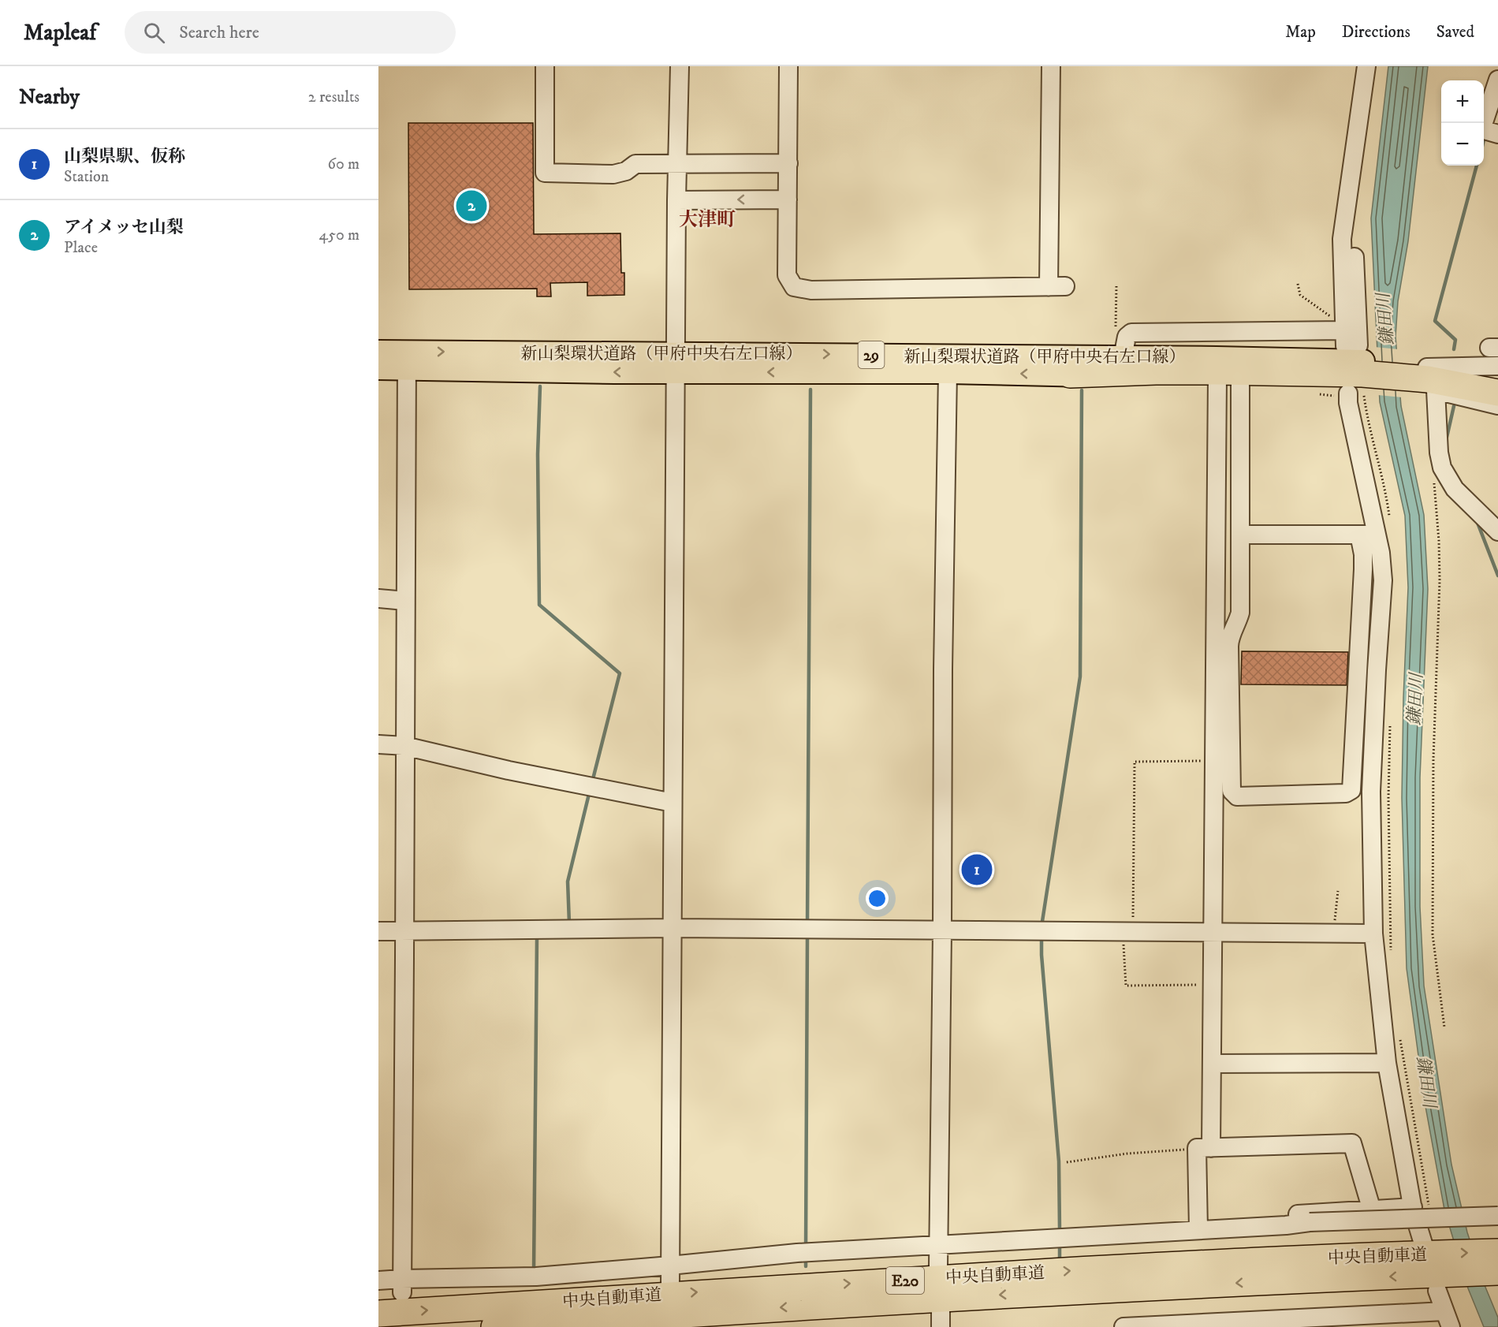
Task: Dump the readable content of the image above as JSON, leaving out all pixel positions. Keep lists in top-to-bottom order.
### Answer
{
  "streets": {
    "highway": ["中央自動車道", "E20"],
    "main road": ["新山梨環状道路（甲府中央右左口線）", "29"]
  },
  "districts": ["大津町"],
  "water": ["鎌田川"],
  "page": {
    "header": "Mapleaf",
    "search": "Search here",
    "nav": ["Map", "Directions", "Saved"],
    "heading": ["Nearby", "2 results"],
    "map_buttons": ["+", "−"],
    "list": [
      {
        "mark": "1",
        "name": "山梨県駅、仮称",
        "note": "Station",
        "value": "60 m"
      },
      {
        "mark": "2",
        "name": "アイメッセ山梨",
        "note": "Place",
        "value": "450 m"
      }
    ],
    "pins": ["2", "1"]
  }
}
